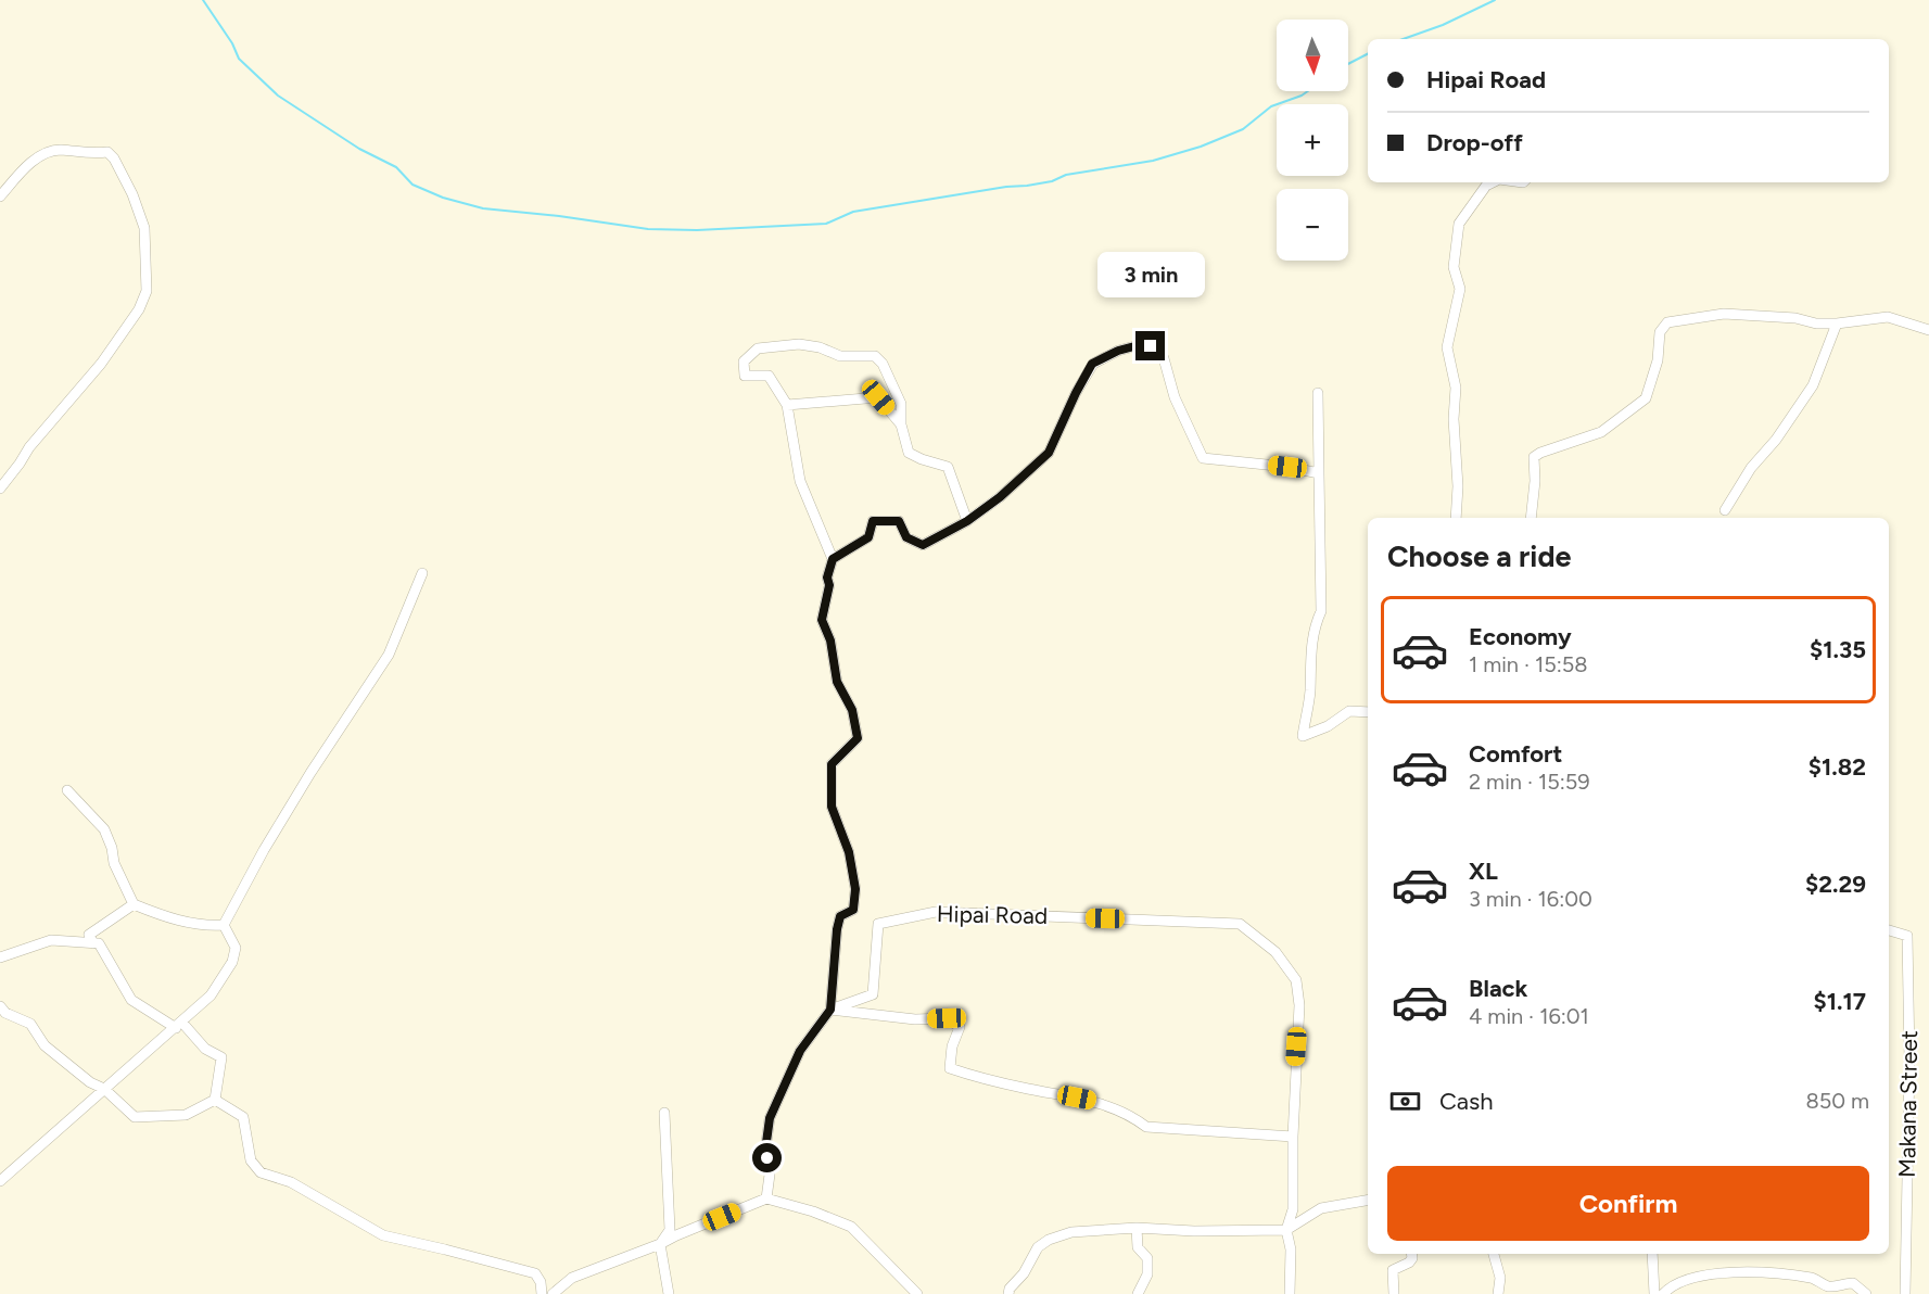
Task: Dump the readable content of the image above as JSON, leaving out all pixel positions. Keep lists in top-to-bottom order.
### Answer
{
  "streets": {
    "street": ["Hipai Road", "Makana Street"]
  },
  "north": "bottom",
  "page": {
    "map_buttons": ["+", "−"],
    "banner": ["Hipai Road", "Drop-off"],
    "bubble": "3 min",
    "heading": "Choose a ride",
    "list": [
      {
        "name": "Economy",
        "note": "1 min · 15:58",
        "value": "$1.35"
      },
      {
        "name": "Comfort",
        "note": "2 min · 15:59",
        "value": "$1.82"
      },
      {
        "name": "XL",
        "note": "3 min · 16:00",
        "value": "$2.29"
      },
      {
        "name": "Black",
        "note": "4 min · 16:01",
        "value": "$1.17"
      }
    ],
    "pay": ["Cash", "850 m"],
    "buttons": "Confirm"
  }
}
